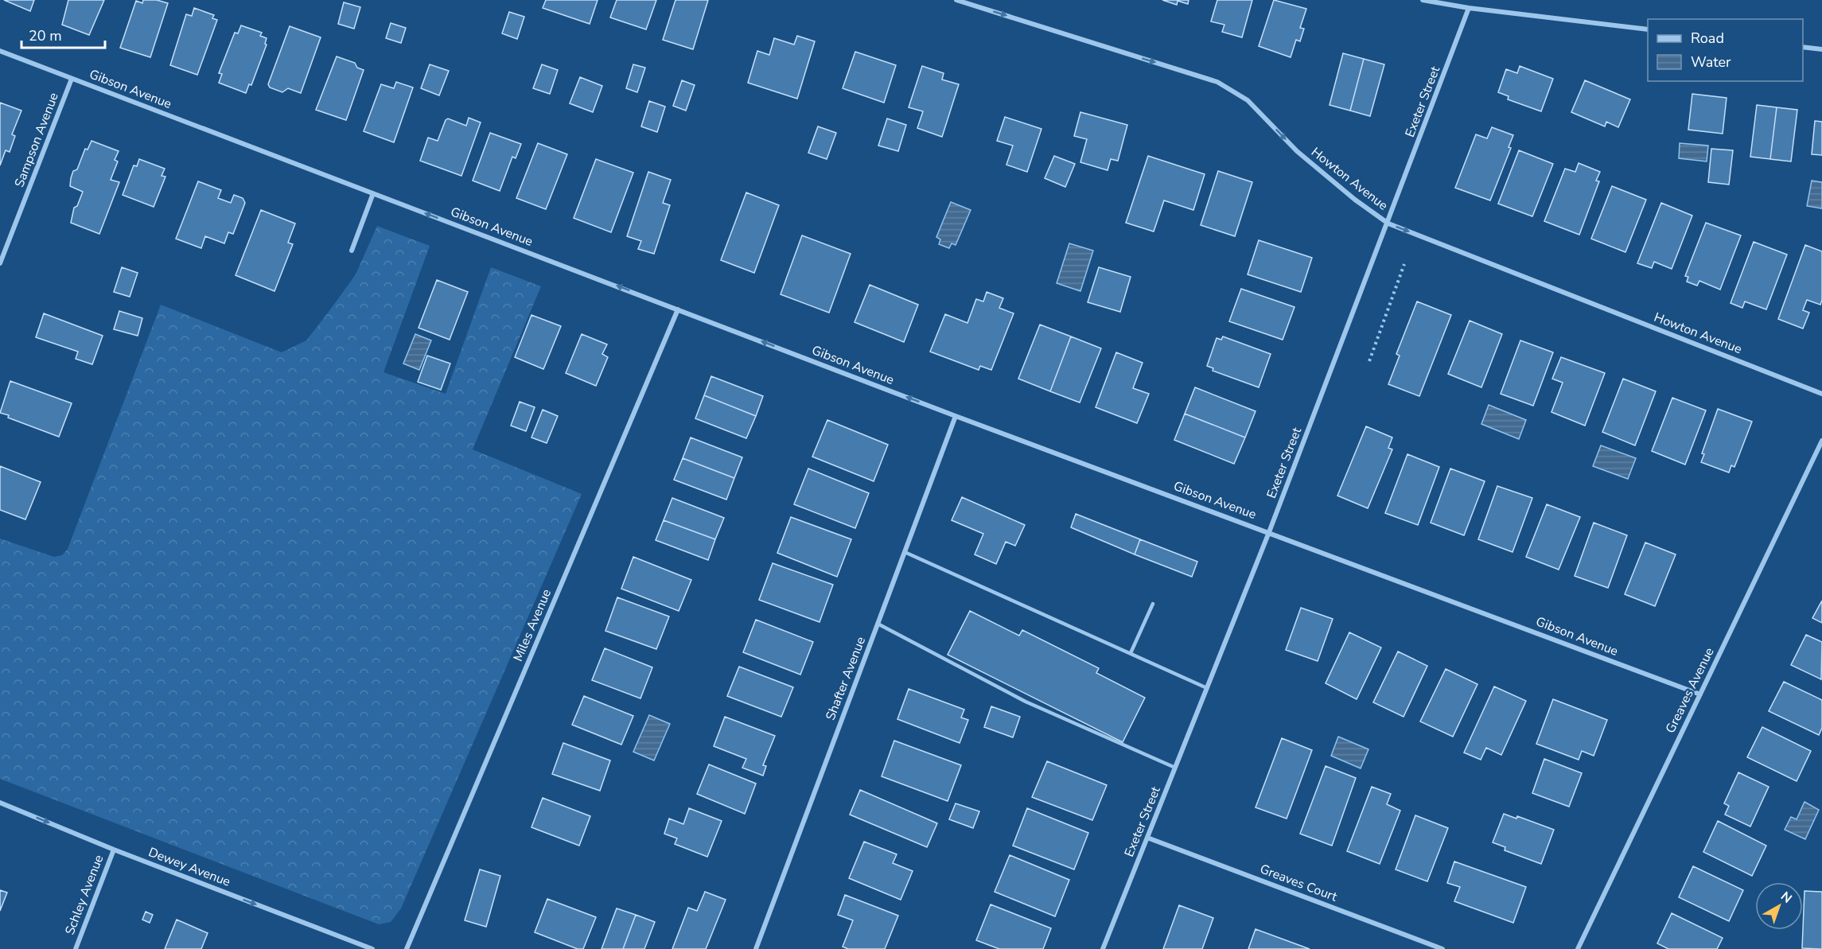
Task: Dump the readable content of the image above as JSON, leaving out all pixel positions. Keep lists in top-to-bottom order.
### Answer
{
  "streets": {
    "street": [
      "Gibson Avenue",
      "Exeter Street",
      "Sampson Avenue",
      "Howton Avenue",
      "Miles Avenue",
      "Shafter Avenue",
      "Greaves Avenue",
      "Dewey Avenue",
      "Greaves Court",
      "Schley Avenue"
    ]
  },
  "crossings": [
    ["Gibson Avenue", "Exeter Street"],
    ["Gibson Avenue", "Sampson Avenue"],
    ["Gibson Avenue", "Miles Avenue"],
    ["Gibson Avenue", "Shafter Avenue"],
    ["Gibson Avenue", "Greaves Avenue"],
    ["Exeter Street", "Howton Avenue"],
    ["Exeter Street", "Greaves Court"],
    ["Dewey Avenue", "Schley Avenue"]
  ],
  "one_way": ["Howton Avenue", "Dewey Avenue"],
  "legend": ["Road", "Water"],
  "scale_bar": "20 m",
  "north": "top right"
}
